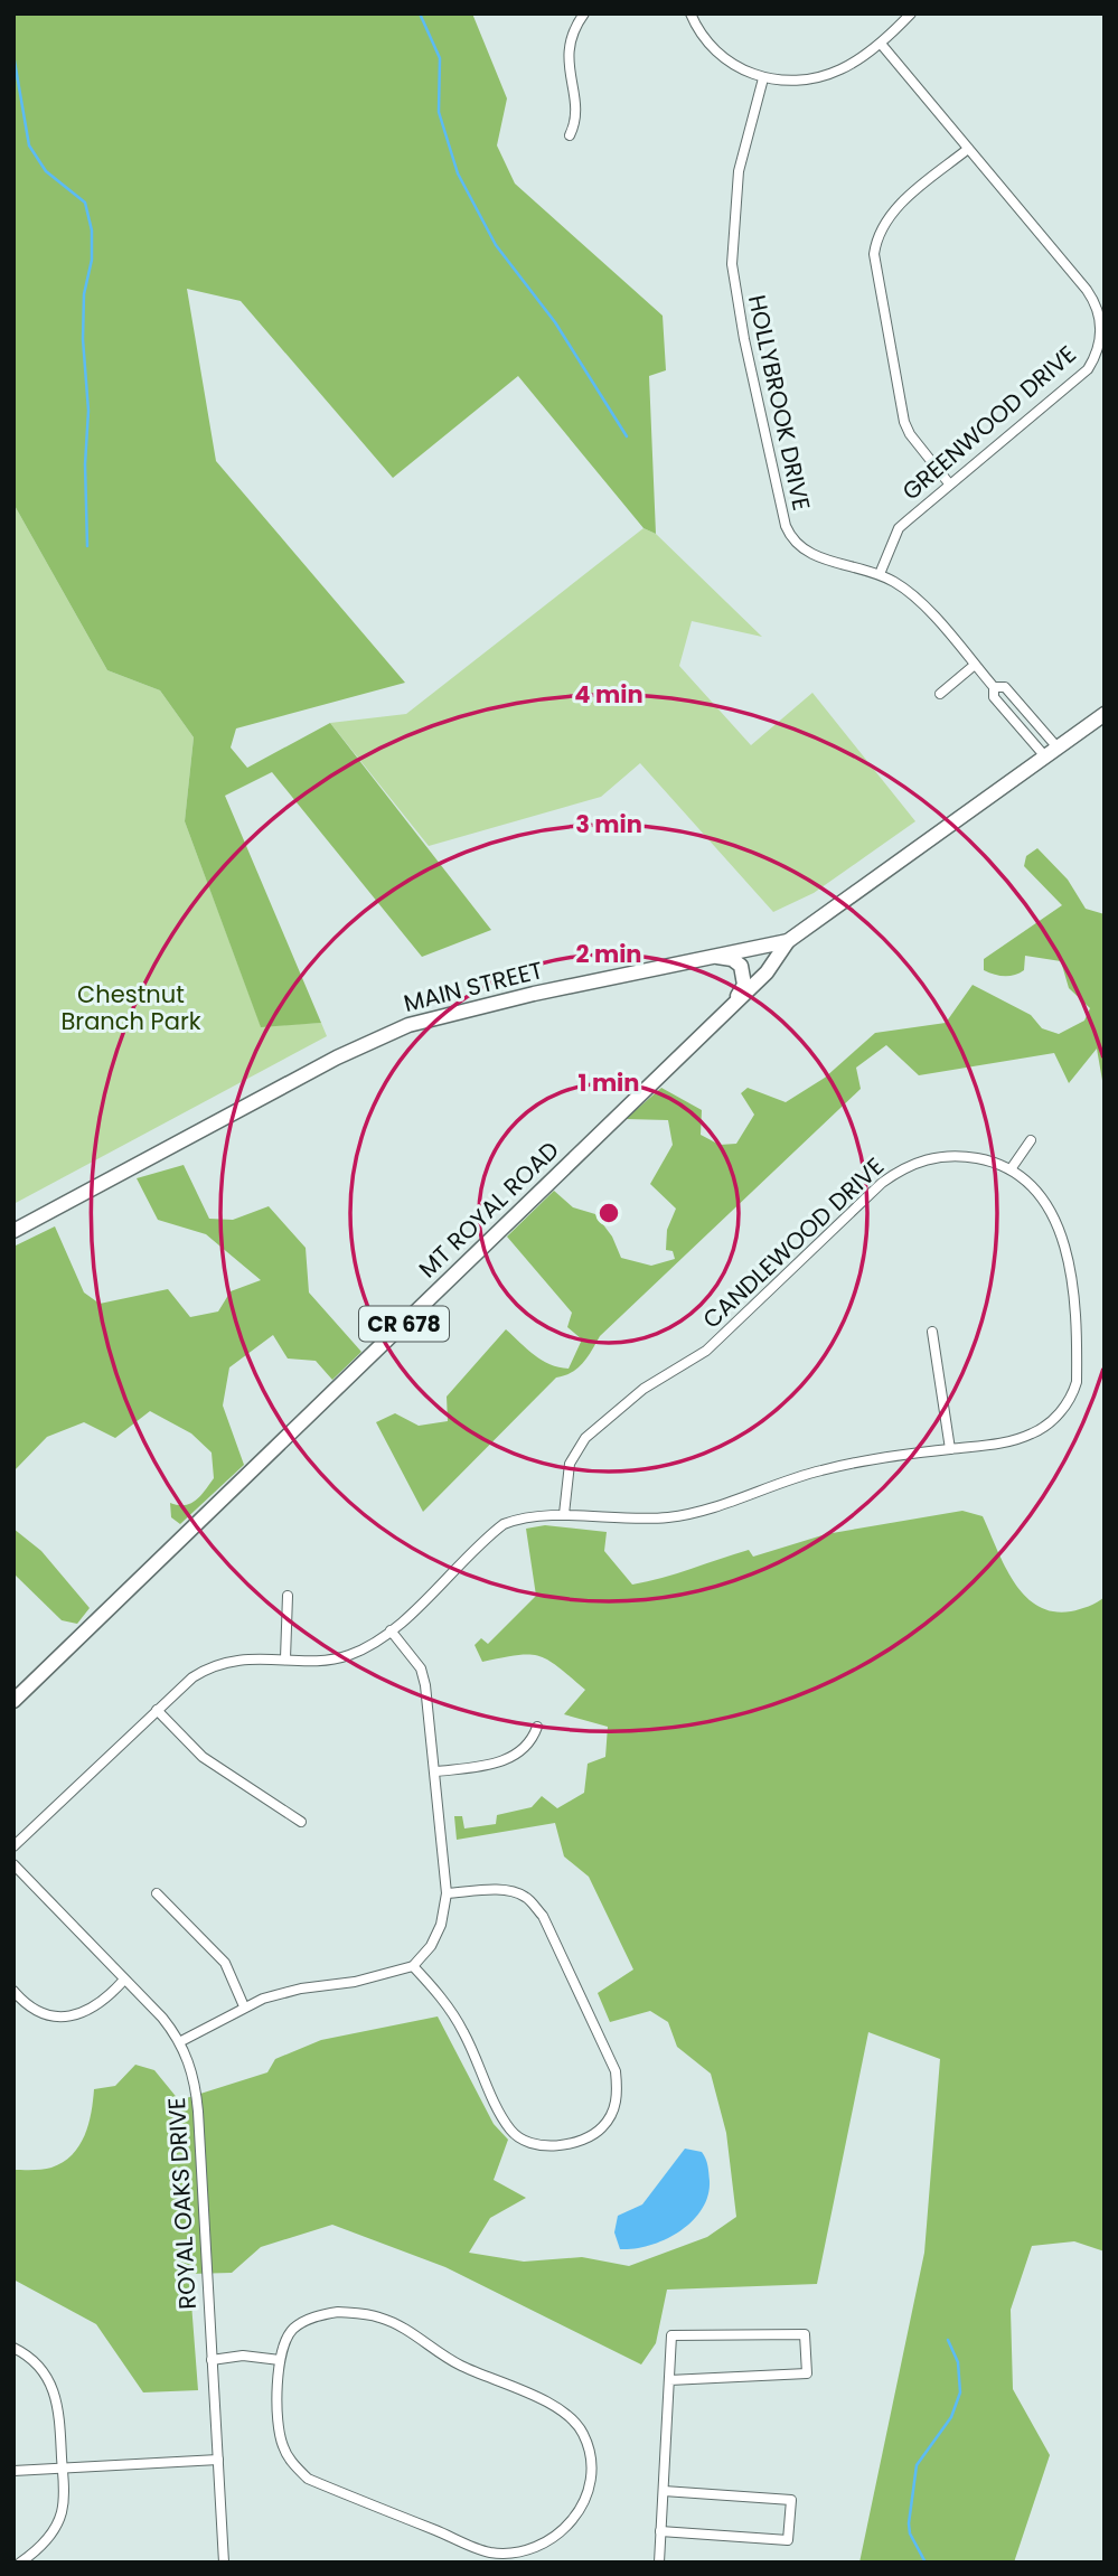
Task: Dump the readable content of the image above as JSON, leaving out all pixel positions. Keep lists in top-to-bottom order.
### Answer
{
  "streets": {
    "main road": ["MAIN STREET", "MT ROYAL ROAD", "CR 678"],
    "street": [
      "HOLLYBROOK DRIVE",
      "GREENWOOD DRIVE",
      "CANDLEWOOD DRIVE",
      "ROYAL OAKS DRIVE"
    ]
  },
  "crossings": [
    ["HOLLYBROOK DRIVE", "GREENWOOD DRIVE"],
    ["HOLLYBROOK DRIVE", "MAIN STREET"],
    ["MAIN STREET", "MT ROYAL ROAD"]
  ],
  "parks": ["Chestnut Branch Park"],
  "rings": [
    "4 min",
    "3 min",
    "2 min",
    "1 min"
  ]
}
